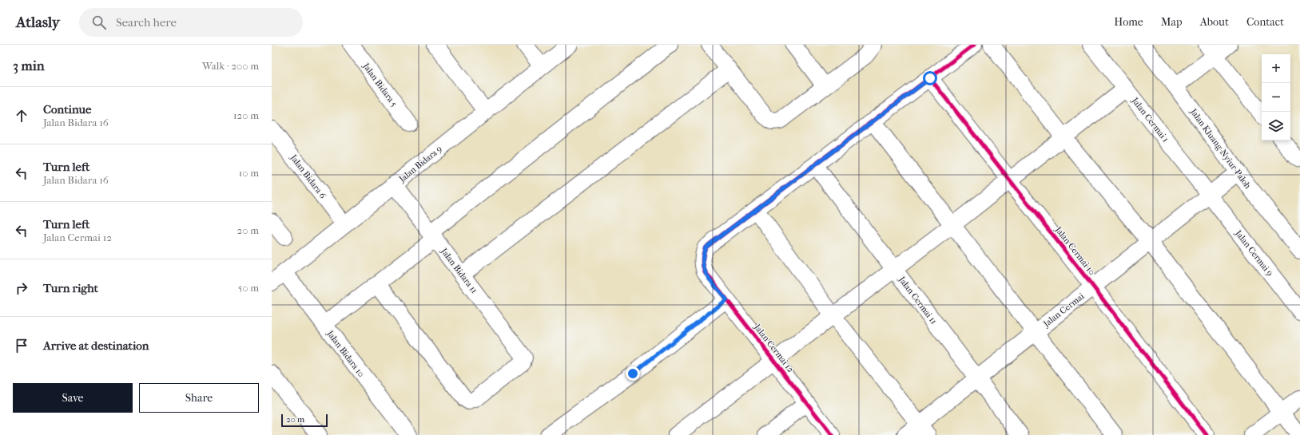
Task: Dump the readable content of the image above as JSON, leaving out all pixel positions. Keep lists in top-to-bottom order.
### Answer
{
  "streets": {
    "street": [
      "Jalan Bidara 5",
      "Jalan Cermai 1",
      "Jalan Kluang-Nyiur-Paloh",
      "Jalan Bidara 9",
      "Jalan Bidara 6",
      "Jalan Cermai 10",
      "Jalan Cermai 9",
      "Jalan Bidara 11",
      "Jalan Cermai 11",
      "Jalan Cermai",
      "Jalan Cermai 12",
      "Jalan Bidara 10"
    ]
  },
  "crossings": [
    ["Jalan Cermai 1", "Jalan Cermai 9"],
    ["Jalan Cermai 1", "Jalan Cermai"],
    ["Jalan Kluang-Nyiur-Paloh", "Jalan Cermai"],
    ["Jalan Bidara 9", "Jalan Bidara 6"],
    ["Jalan Bidara 9", "Jalan Bidara 11"],
    ["Jalan Bidara 9", "Jalan Bidara 10"],
    ["Jalan Cermai 10", "Jalan Cermai"],
    ["Jalan Cermai 9", "Jalan Cermai"],
    ["Jalan Cermai 11", "Jalan Cermai"]
  ],
  "scale_bar": "20 m",
  "page": {
    "header": "Atlasly",
    "search": "Search here",
    "nav": [
      "Home",
      "Map",
      "About",
      "Contact"
    ],
    "heading": ["3 min", "Walk · 200 m"],
    "map_buttons": ["+", "−"],
    "list": [
      ["Continue", "Jalan Bidara 16", "120 m"],
      ["Turn left", "Jalan Bidara 16", "10 m"],
      ["Turn left", "Jalan Cermai 12", "20 m"],
      ["Turn right", "50 m"],
      "Arrive at destination"
    ],
    "buttons": ["Save", "Share"],
    "scale": "20 m"
  }
}
